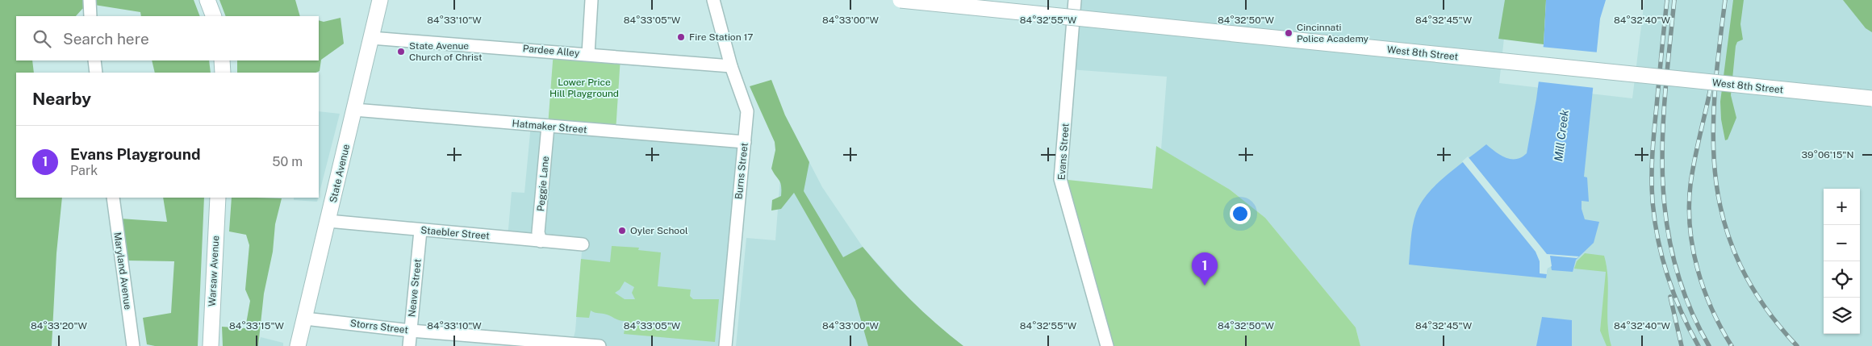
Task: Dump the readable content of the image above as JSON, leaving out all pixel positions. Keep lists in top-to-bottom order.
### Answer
{
  "streets": {
    "main road": ["West 8th Street", "State Avenue", "Warsaw Avenue"],
    "street": [
      "Pardee Alley",
      "Hatmaker Street",
      "Evans Street",
      "Burns Street",
      "Peggie Lane",
      "Staebler Street",
      "Maryland Avenue",
      "Neave Street",
      "Storrs Street"
    ]
  },
  "crossings": [
    ["Pardee Alley", "Burns Street"],
    ["Pardee Alley", "State Avenue"],
    ["Hatmaker Street", "Burns Street"],
    ["Hatmaker Street", "State Avenue"],
    ["Hatmaker Street", "Peggie Lane"],
    ["State Avenue", "Staebler Street"],
    ["State Avenue", "Storrs Street"],
    ["Peggie Lane", "Staebler Street"],
    ["Staebler Street", "Neave Street"],
    ["Neave Street", "Storrs Street"]
  ],
  "water": ["Mill Creek"],
  "parks": ["Lower Price Hill Playground"],
  "places": [
    "Cincinnati Police Academy",
    "Fire Station 17",
    "State Avenue Church of Christ",
    "Oyler School"
  ],
  "page": {
    "search": "Search here",
    "heading": "Nearby",
    "list": [
      {
        "mark": "1",
        "name": "Evans Playground",
        "note": "Park",
        "value": "50 m"
      }
    ],
    "map_buttons": ["+", "−"],
    "pins": "1"
  },
  "coordinates": [
    "84°33'10\"W",
    "84°33'05\"W",
    "84°33'00\"W",
    "84°32'55\"W",
    "84°32'50\"W",
    "84°32'45\"W",
    "84°32'40\"W",
    "39°06'15\"N",
    "84°33'20\"W",
    "84°33'15\"W"
  ]
}
